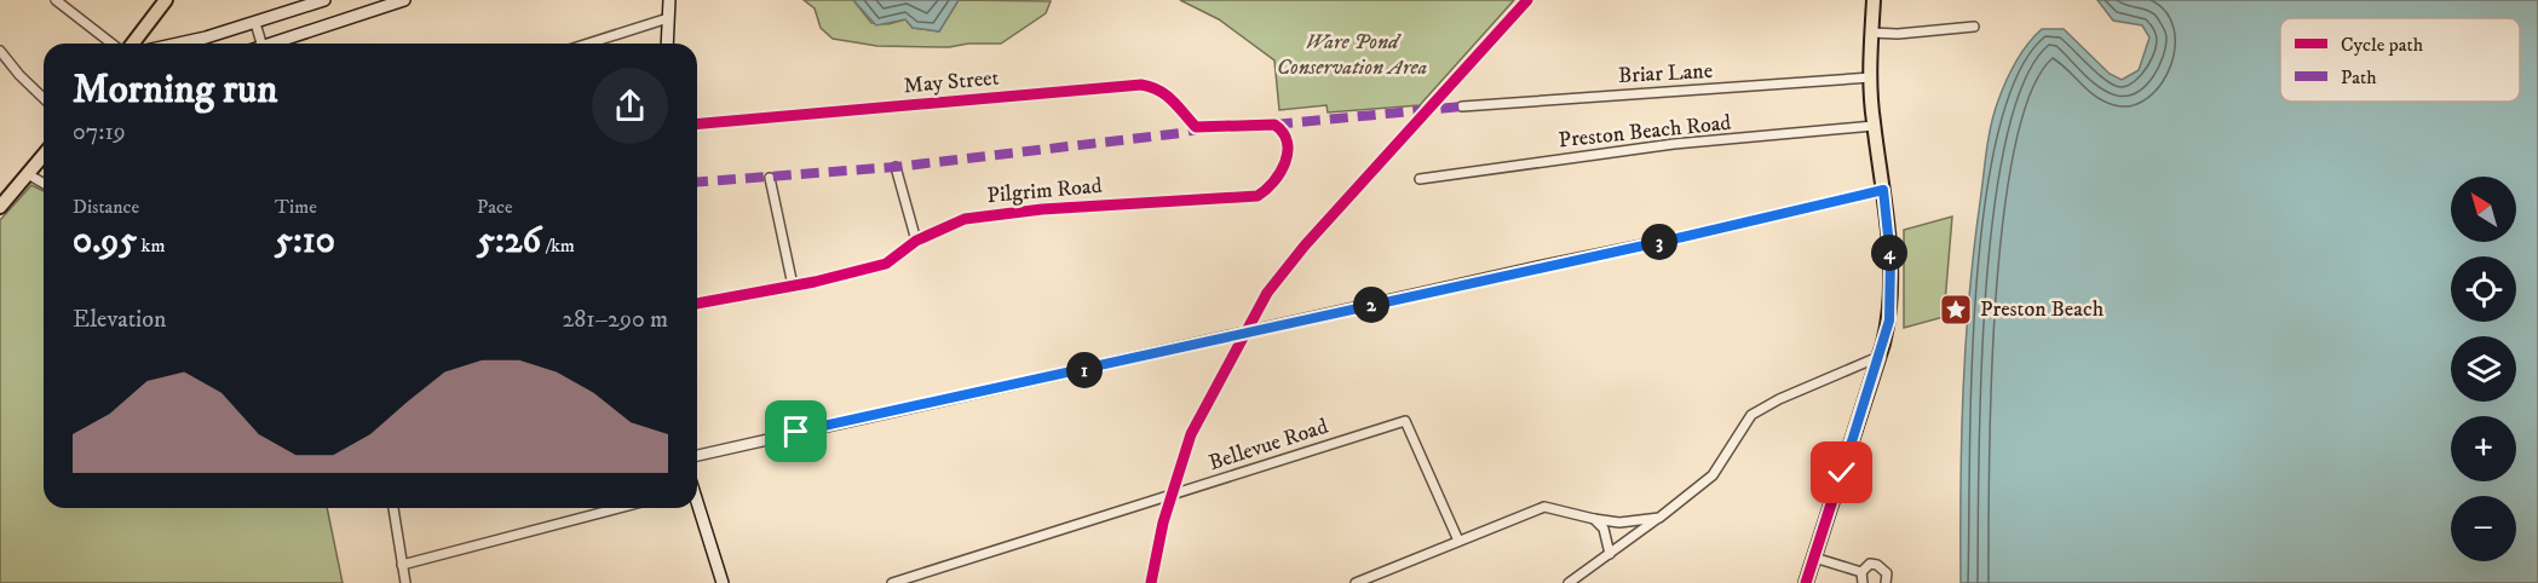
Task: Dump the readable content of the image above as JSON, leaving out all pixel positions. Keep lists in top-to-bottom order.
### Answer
{
  "streets": {
    "street": [
      "Briar Lane",
      "May Street",
      "Preston Beach Road",
      "Pilgrim Road",
      "Bellevue Road"
    ]
  },
  "crossings": [
    ["May Street", "Pilgrim Road"]
  ],
  "parks": ["Ware Pond Conservation Area"],
  "places": {
    "place": ["Preston Beach"]
  },
  "legend": ["Cycle path", "Path"],
  "north": "top left",
  "page": {
    "heading": ["Morning run", "07:19"],
    "stats": [
      ["Distance", "0.95 km"],
      ["Time", "5:10"],
      ["Pace", "5:26 /km"]
    ],
    "map_buttons": ["+", "−"],
    "pins": [
      "3",
      "4",
      "2",
      "1"
    ],
    "chart": ["Elevation", "281–290 m"]
  }
}
